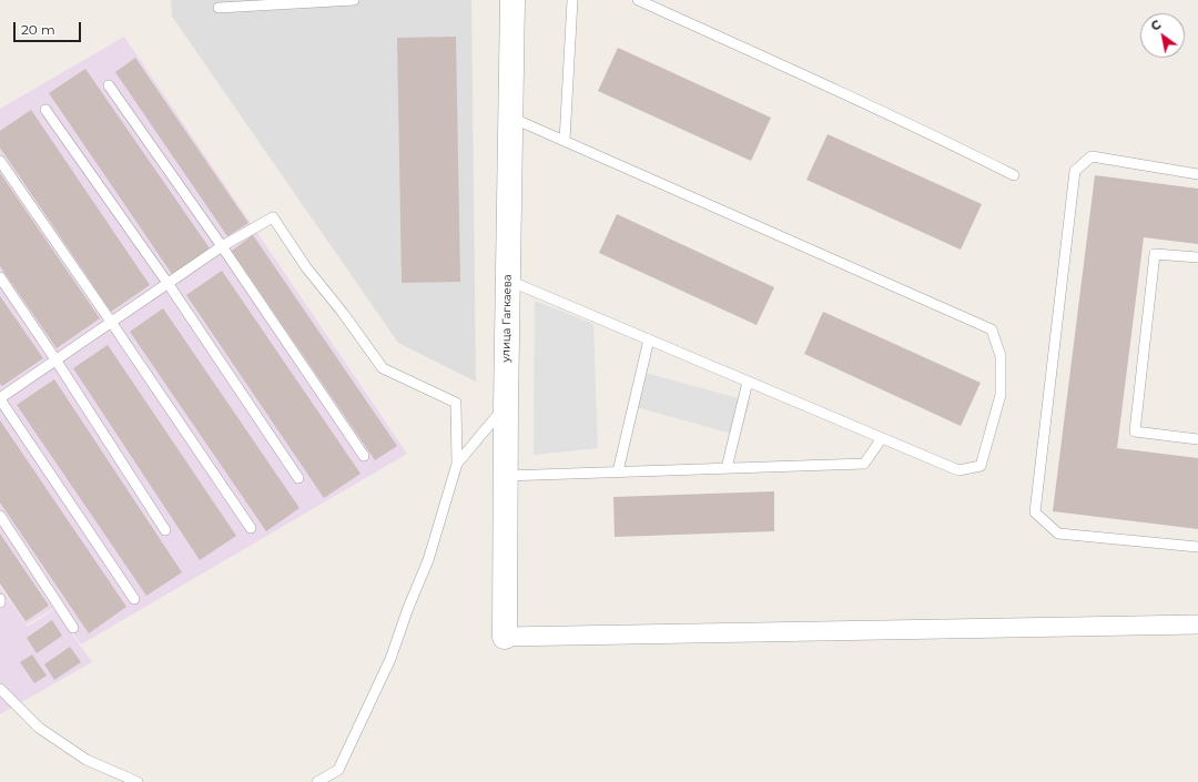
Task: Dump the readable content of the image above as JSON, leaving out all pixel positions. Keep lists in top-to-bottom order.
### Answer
{
  "streets": {
    "street": ["улица Гагкаева"]
  },
  "scale_bar": "20 m",
  "north": "top left"
}
